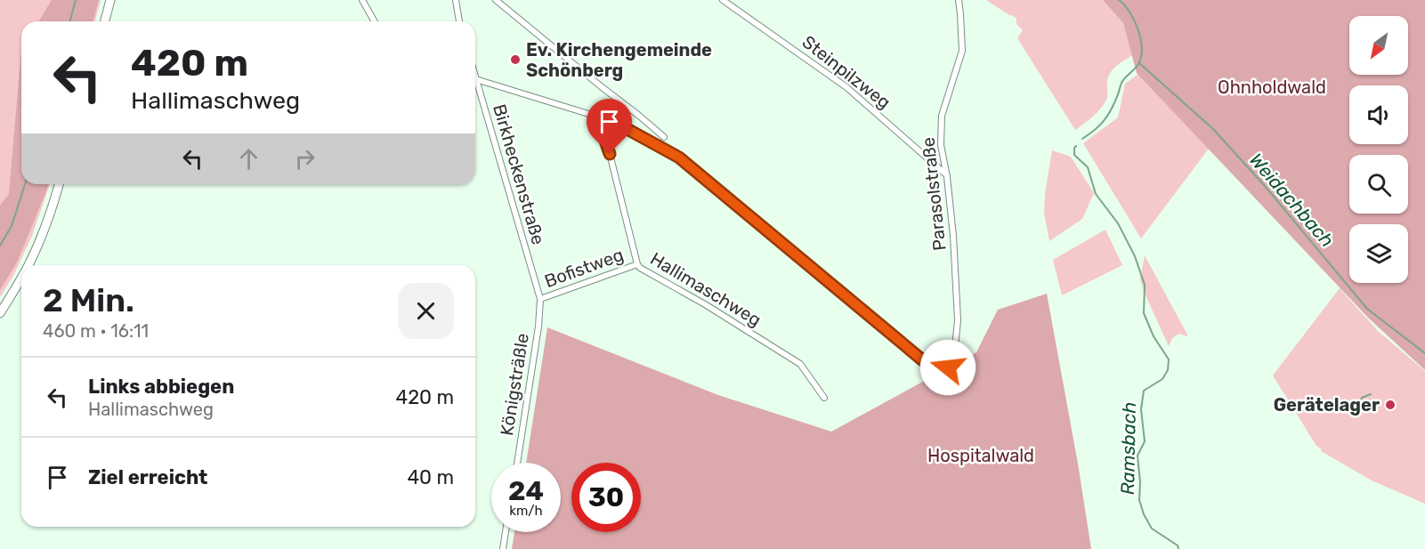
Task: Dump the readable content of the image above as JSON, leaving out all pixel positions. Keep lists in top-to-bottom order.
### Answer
{
  "streets": {
    "street": [
      "Steinpilzweg",
      "Birkheckenstraße",
      "Parasolstraße",
      "Bofistweg",
      "Hallimaschweg",
      "Königsträßle"
    ]
  },
  "crossings": [
    ["Steinpilzweg", "Parasolstraße"],
    ["Birkheckenstraße", "Bofistweg"],
    ["Birkheckenstraße", "Königsträßle"],
    ["Parasolstraße", "Hallimaschweg"],
    ["Bofistweg", "Hallimaschweg"],
    ["Bofistweg", "Königsträßle"]
  ],
  "water": ["Weidachbach", "Ramsbach"],
  "parks": ["Ohnholdwald", "Hospitalwald"],
  "places": ["Ev. Kirchengemeinde Schönberg", "Gerätelager"],
  "north": "bottom left",
  "page": {
    "turn": ["420 m", "Hallimaschweg"],
    "heading": ["2 Min.", "460 m · 16:11"],
    "list": [
      {
        "name": "Links abbiegen",
        "note": "Hallimaschweg",
        "value": "420 m"
      },
      {
        "name": "Ziel erreicht",
        "value": "40 m"
      }
    ],
    "speed": "24 km/h",
    "limit": "30"
  }
}
